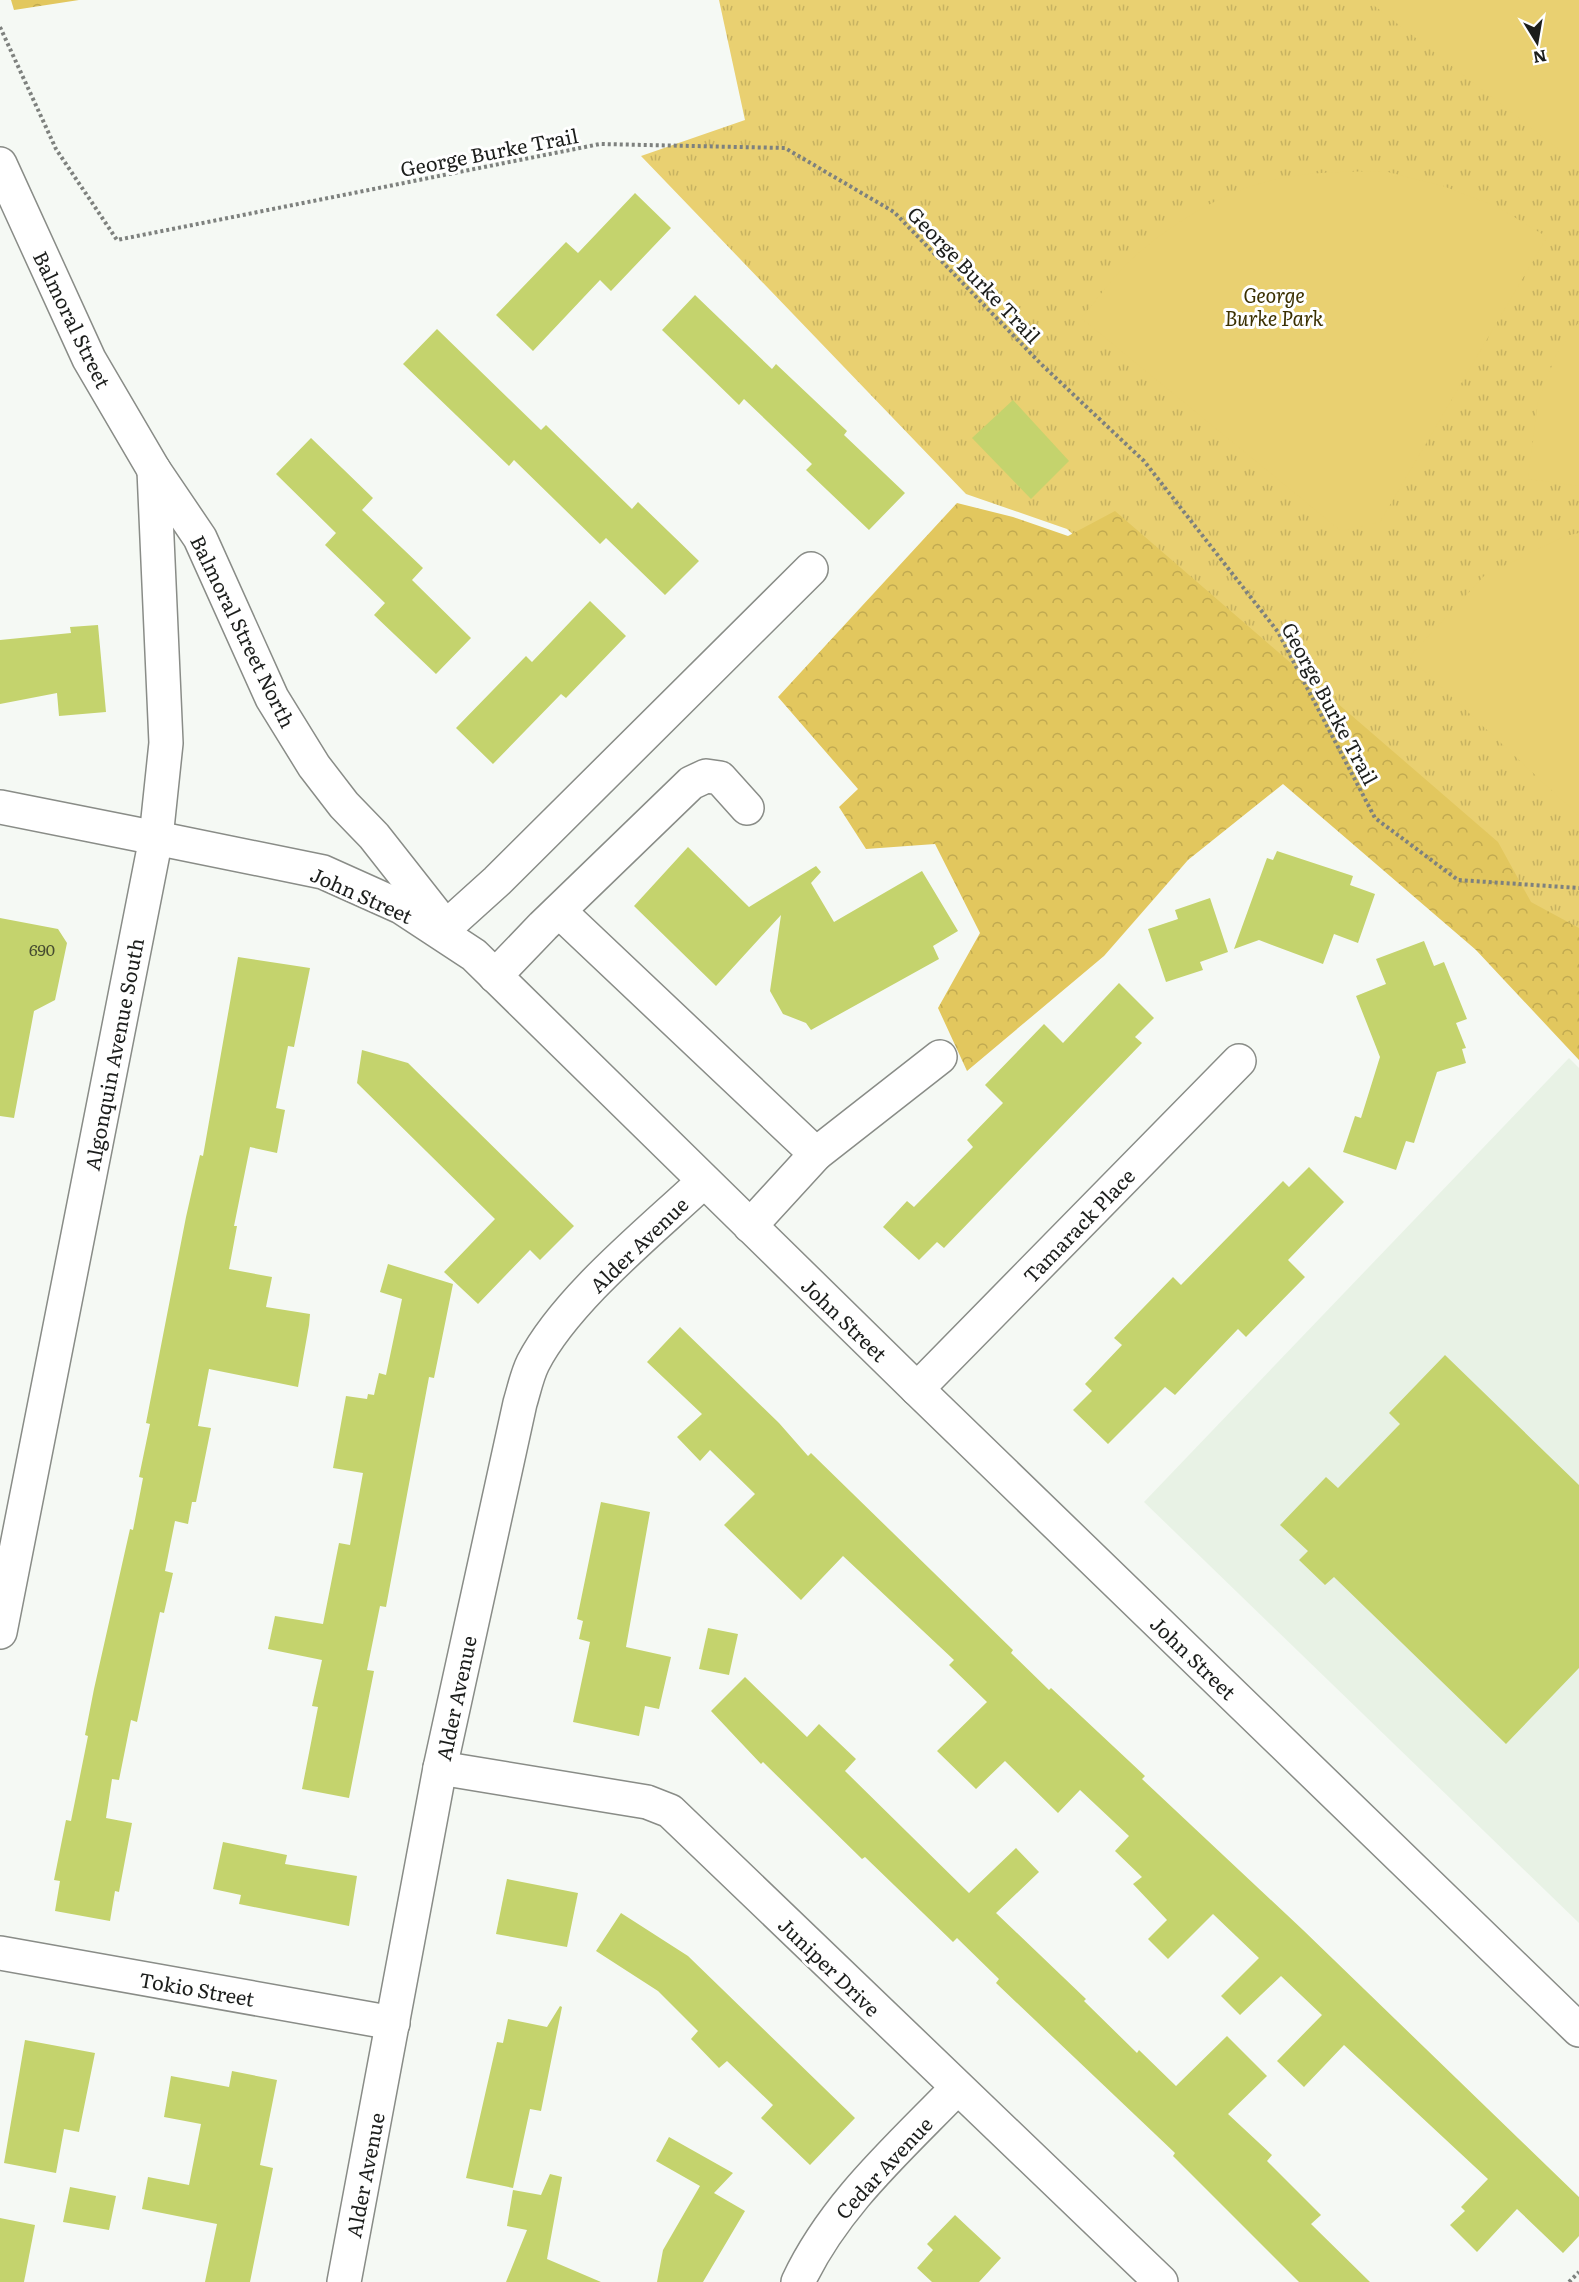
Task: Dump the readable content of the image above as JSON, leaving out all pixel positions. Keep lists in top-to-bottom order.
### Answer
{
  "streets": {
    "main road": [
      "Balmoral Street",
      "Balmoral Street North",
      "John Street",
      "Algonquin Avenue South",
      "Tamarack Place",
      "Alder Avenue",
      "Juniper Drive",
      "Tokio Street",
      "Cedar Avenue"
    ],
    "path": ["George Burke Trail"]
  },
  "crossings": [
    ["Balmoral Street", "Balmoral Street North"],
    ["Balmoral Street", "Algonquin Avenue South"],
    ["Balmoral Street North", "John Street"],
    ["Balmoral Street North", "Algonquin Avenue South"],
    ["John Street", "Algonquin Avenue South"],
    ["John Street", "Tamarack Place"],
    ["John Street", "Alder Avenue"],
    ["Alder Avenue", "Juniper Drive"],
    ["Alder Avenue", "Tokio Street"],
    ["Juniper Drive", "Cedar Avenue"]
  ],
  "parks": ["George Burke Park"],
  "house_numbers": ["690"],
  "north": "bottom"
}
